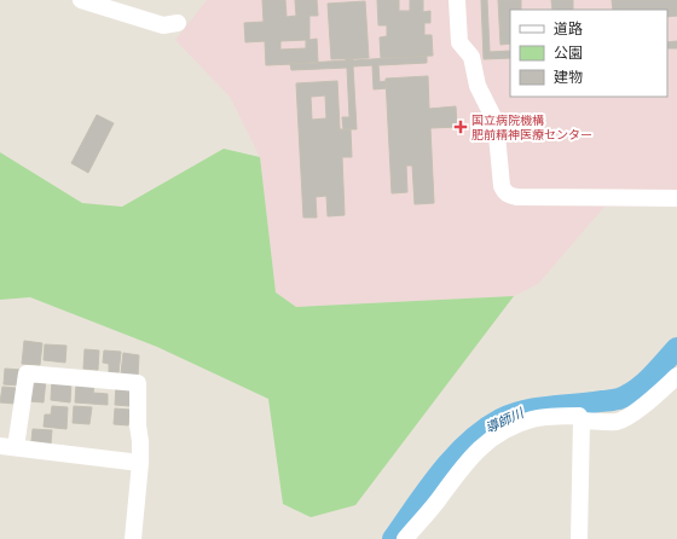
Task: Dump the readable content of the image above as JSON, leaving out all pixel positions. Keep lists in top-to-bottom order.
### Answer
{
  "water": ["導師川"],
  "places": {
    "health": ["国立病院機構 肥前精神医療センター"]
  },
  "legend": ["道路", "公園", "建物"]
}
